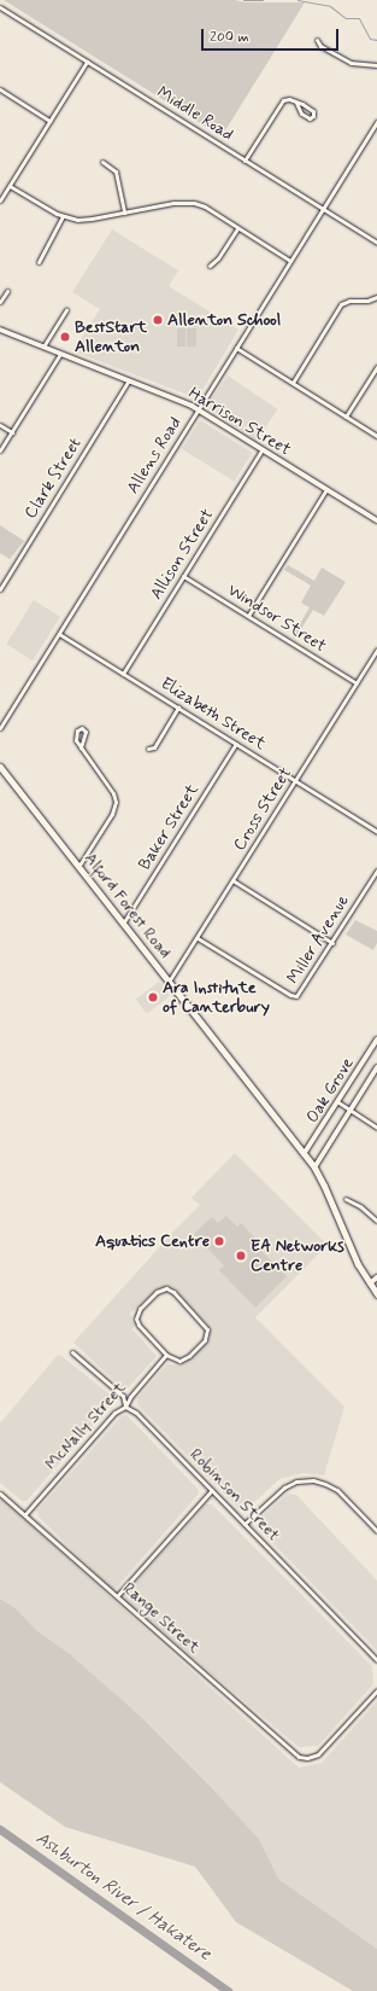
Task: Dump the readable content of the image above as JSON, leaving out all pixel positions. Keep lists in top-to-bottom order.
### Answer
{
  "streets": {
    "main road": ["Alford Forest Road"],
    "street": [
      "Middle Road",
      "Harrison Street",
      "Allens Road",
      "Clark Street",
      "Allison Street",
      "Windsor Street",
      "Elizabeth Street",
      "Cross Street",
      "Baker Street",
      "Miller Avenue",
      "Oak Grove",
      "McNally Street",
      "Robinson Street",
      "Range Street"
    ]
  },
  "crossings": [
    ["Middle Road", "Allens Road"],
    ["Harrison Street", "Allens Road"],
    ["Harrison Street", "Clark Street"],
    ["Harrison Street", "Allison Street"],
    ["Allens Road", "Elizabeth Street"],
    ["Allison Street", "Windsor Street"],
    ["Allison Street", "Elizabeth Street"],
    ["Windsor Street", "Cross Street"],
    ["Elizabeth Street", "Cross Street"],
    ["Elizabeth Street", "Baker Street"],
    ["Cross Street", "Alford Forest Road"],
    ["Cross Street", "Miller Avenue"],
    ["Baker Street", "Alford Forest Road"],
    ["Alford Forest Road", "Oak Grove"],
    ["McNally Street", "Robinson Street"],
    ["McNally Street", "Range Street"]
  ],
  "water": ["Ashburton River / Hakatere"],
  "places": [
    "Allenton School",
    "BestStart Allenton",
    "Ara Institute of Canterbury",
    "Aquatics Centre",
    "EA Networks Centre"
  ],
  "scale_bar": "200 m"
}
